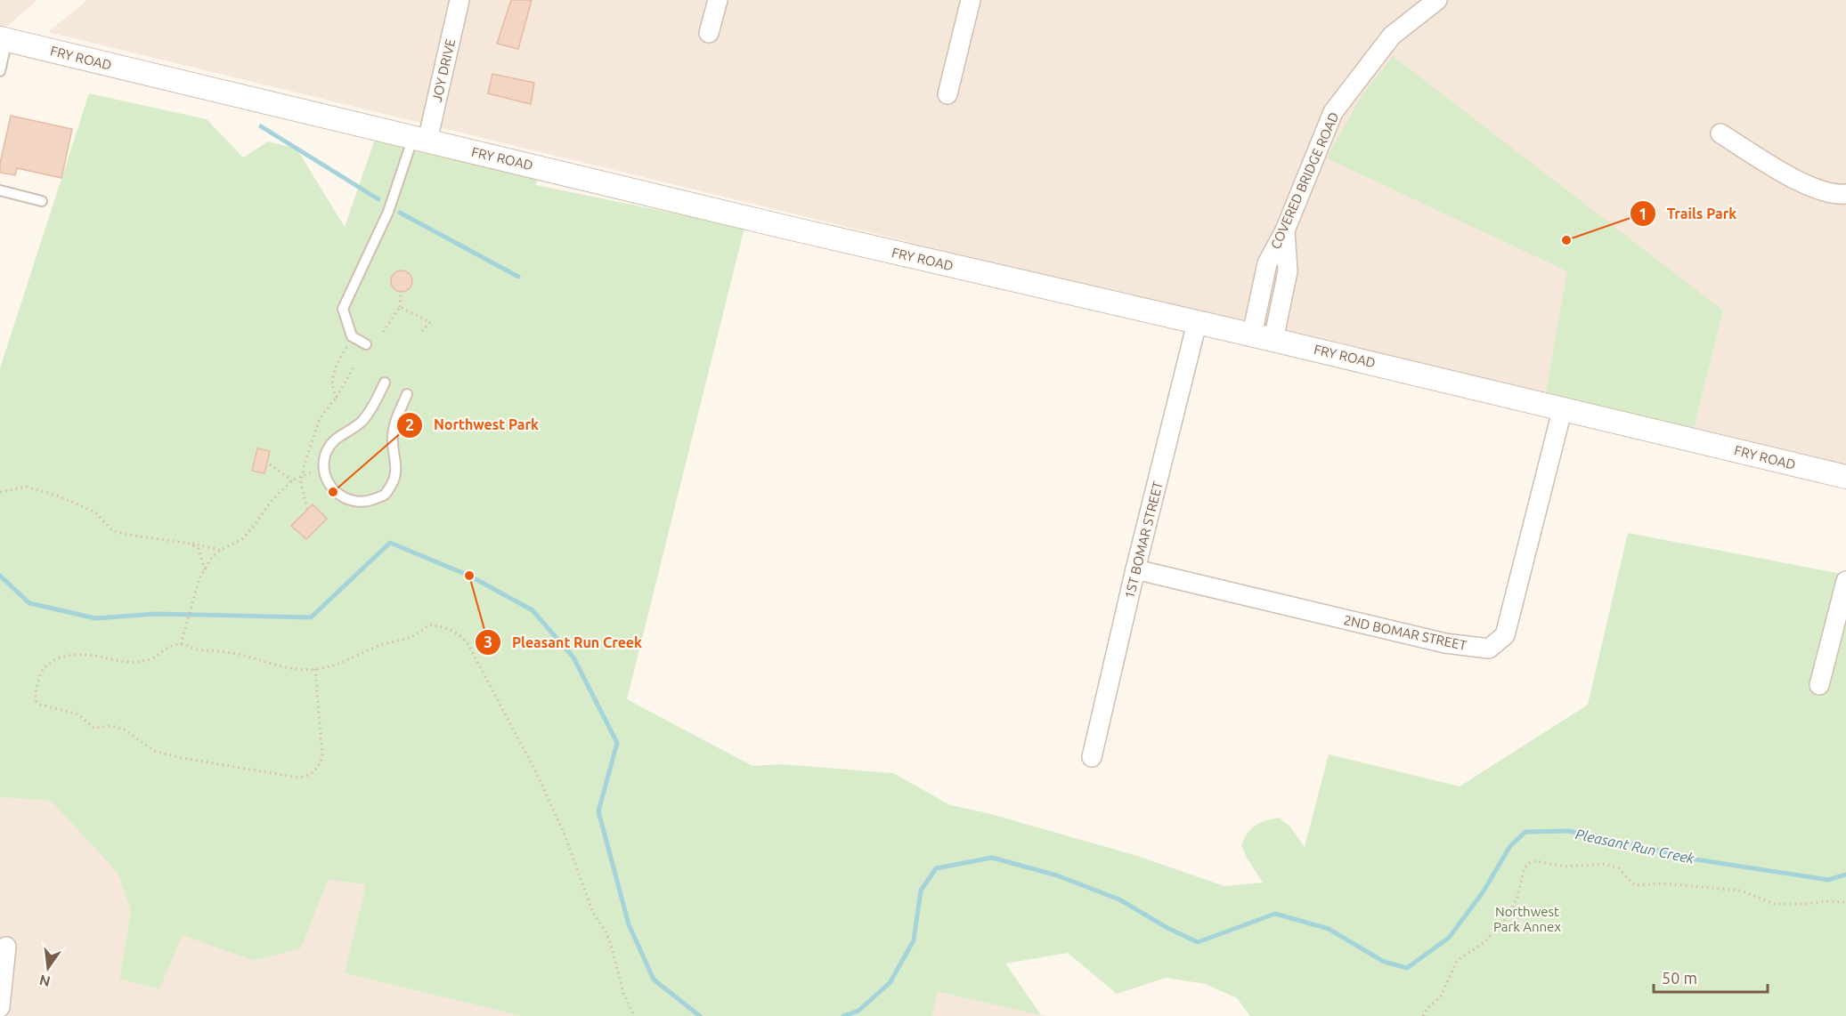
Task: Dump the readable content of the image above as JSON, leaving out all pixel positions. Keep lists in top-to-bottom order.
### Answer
{
  "streets": {
    "street": [
      "FRY ROAD",
      "JOY DRIVE",
      "COVERED BRIDGE ROAD",
      "1ST BOMAR STREET",
      "2ND BOMAR STREET"
    ]
  },
  "crossings": [
    ["FRY ROAD", "JOY DRIVE"],
    ["FRY ROAD", "COVERED BRIDGE ROAD"],
    ["FRY ROAD", "1ST BOMAR STREET"],
    ["FRY ROAD", "2ND BOMAR STREET"],
    ["1ST BOMAR STREET", "2ND BOMAR STREET"]
  ],
  "water": ["Pleasant Run Creek"],
  "parks": ["Northwest Park Annex"],
  "places": ["Trails Park", "Northwest Park", "Pleasant Run Creek"],
  "scale_bar": "50 m",
  "north": "bottom"
}
